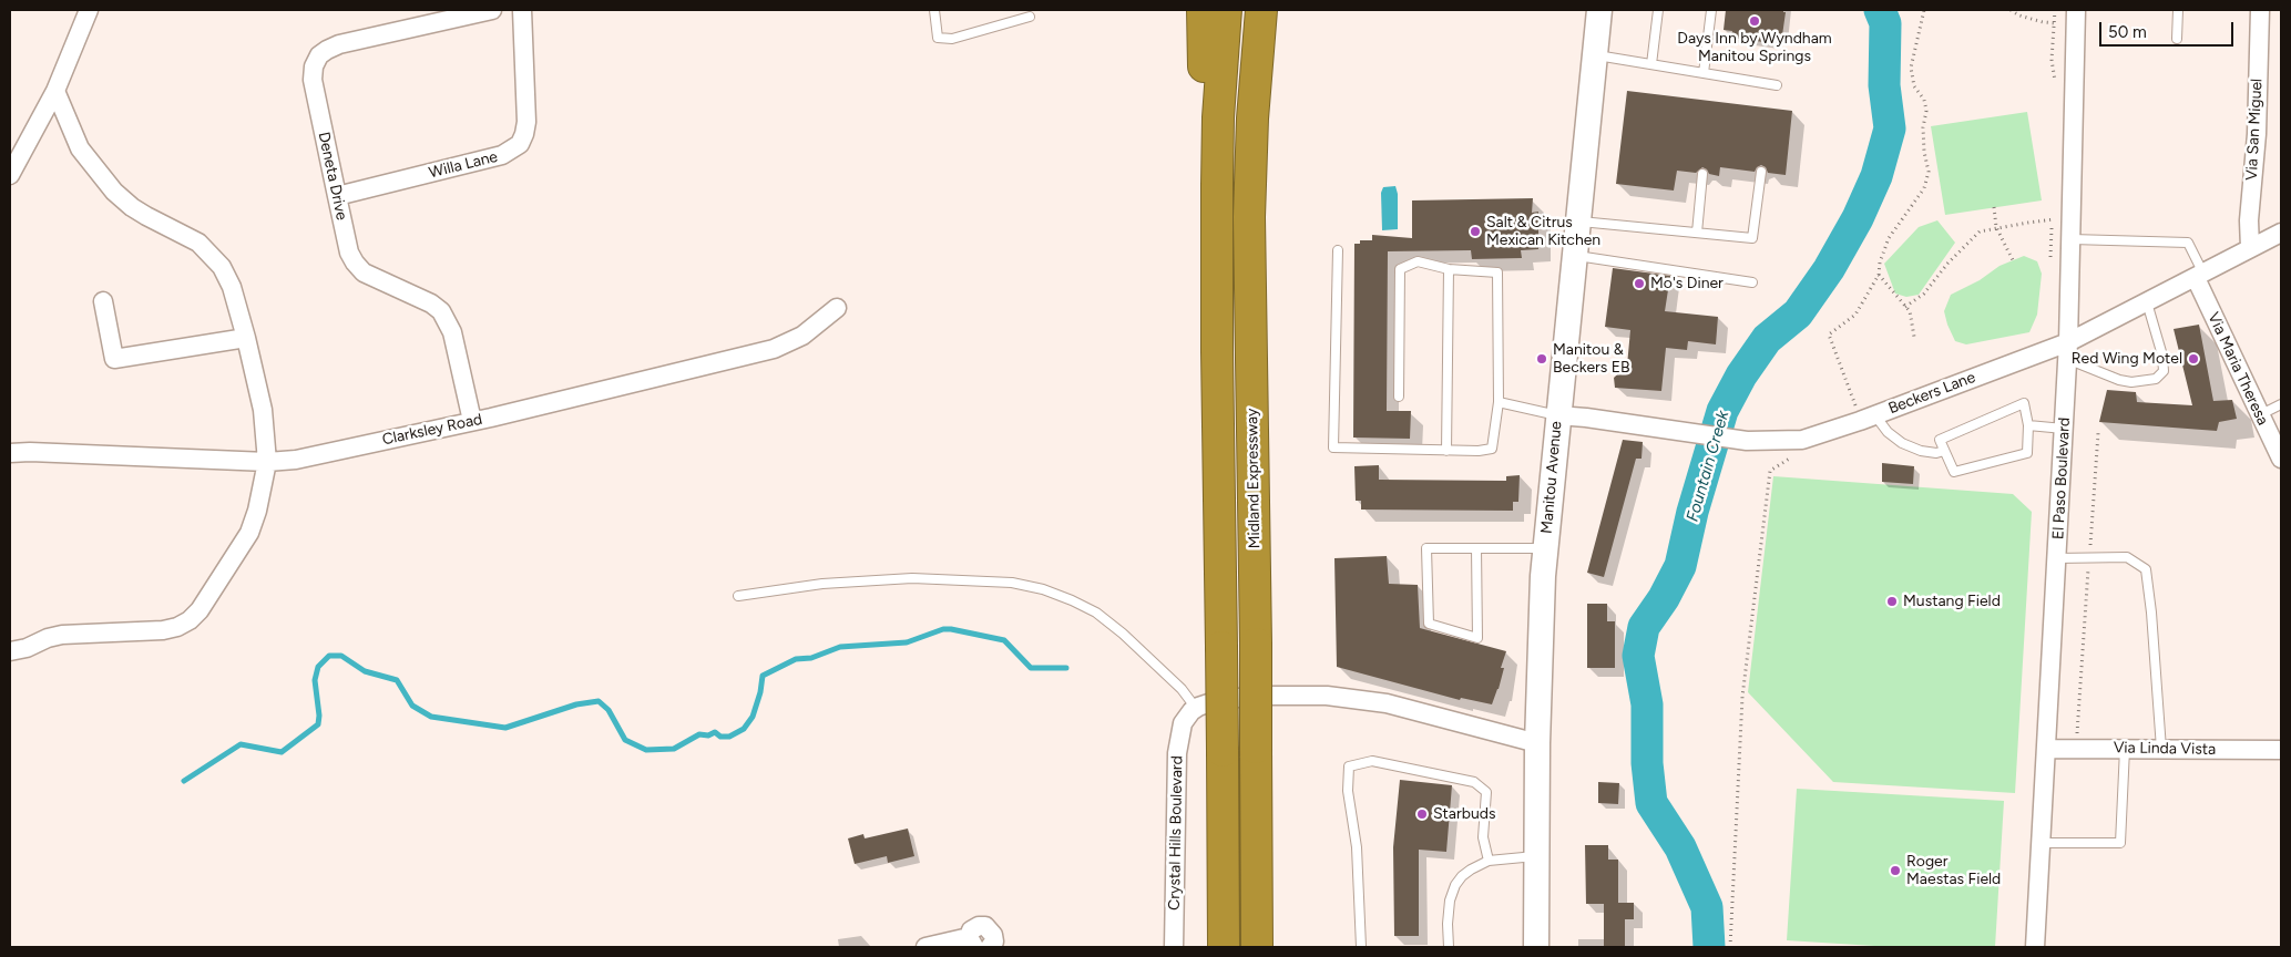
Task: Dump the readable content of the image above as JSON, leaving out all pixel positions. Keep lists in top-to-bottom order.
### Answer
{
  "streets": {
    "highway": ["Midland Expressway"],
    "main road": ["Manitou Avenue"],
    "street": [
      "Via San Miguel",
      "Willa Lane",
      "Deneta Drive",
      "Via Maria Theresa",
      "Beckers Lane",
      "Clarksley Road",
      "El Paso Boulevard",
      "Via Linda Vista",
      "Crystal Hills Boulevard"
    ]
  },
  "crossings": [
    ["Via San Miguel", "Beckers Lane"],
    ["Willa Lane", "Deneta Drive"],
    ["Deneta Drive", "Clarksley Road"],
    ["Via Maria Theresa", "Beckers Lane"],
    ["Beckers Lane", "Manitou Avenue"],
    ["Beckers Lane", "El Paso Boulevard"],
    ["El Paso Boulevard", "Via Linda Vista"]
  ],
  "water": ["Fountain Creek"],
  "places": [
    "Days Inn by Wyndham Manitou Springs",
    "Salt & Citrus Mexican Kitchen",
    "Mo's Diner",
    "Manitou & Beckers EB",
    "Red Wing Motel",
    "Mustang Field",
    "Starbuds",
    "Roger Maestas Field"
  ],
  "scale_bar": "50 m"
}
